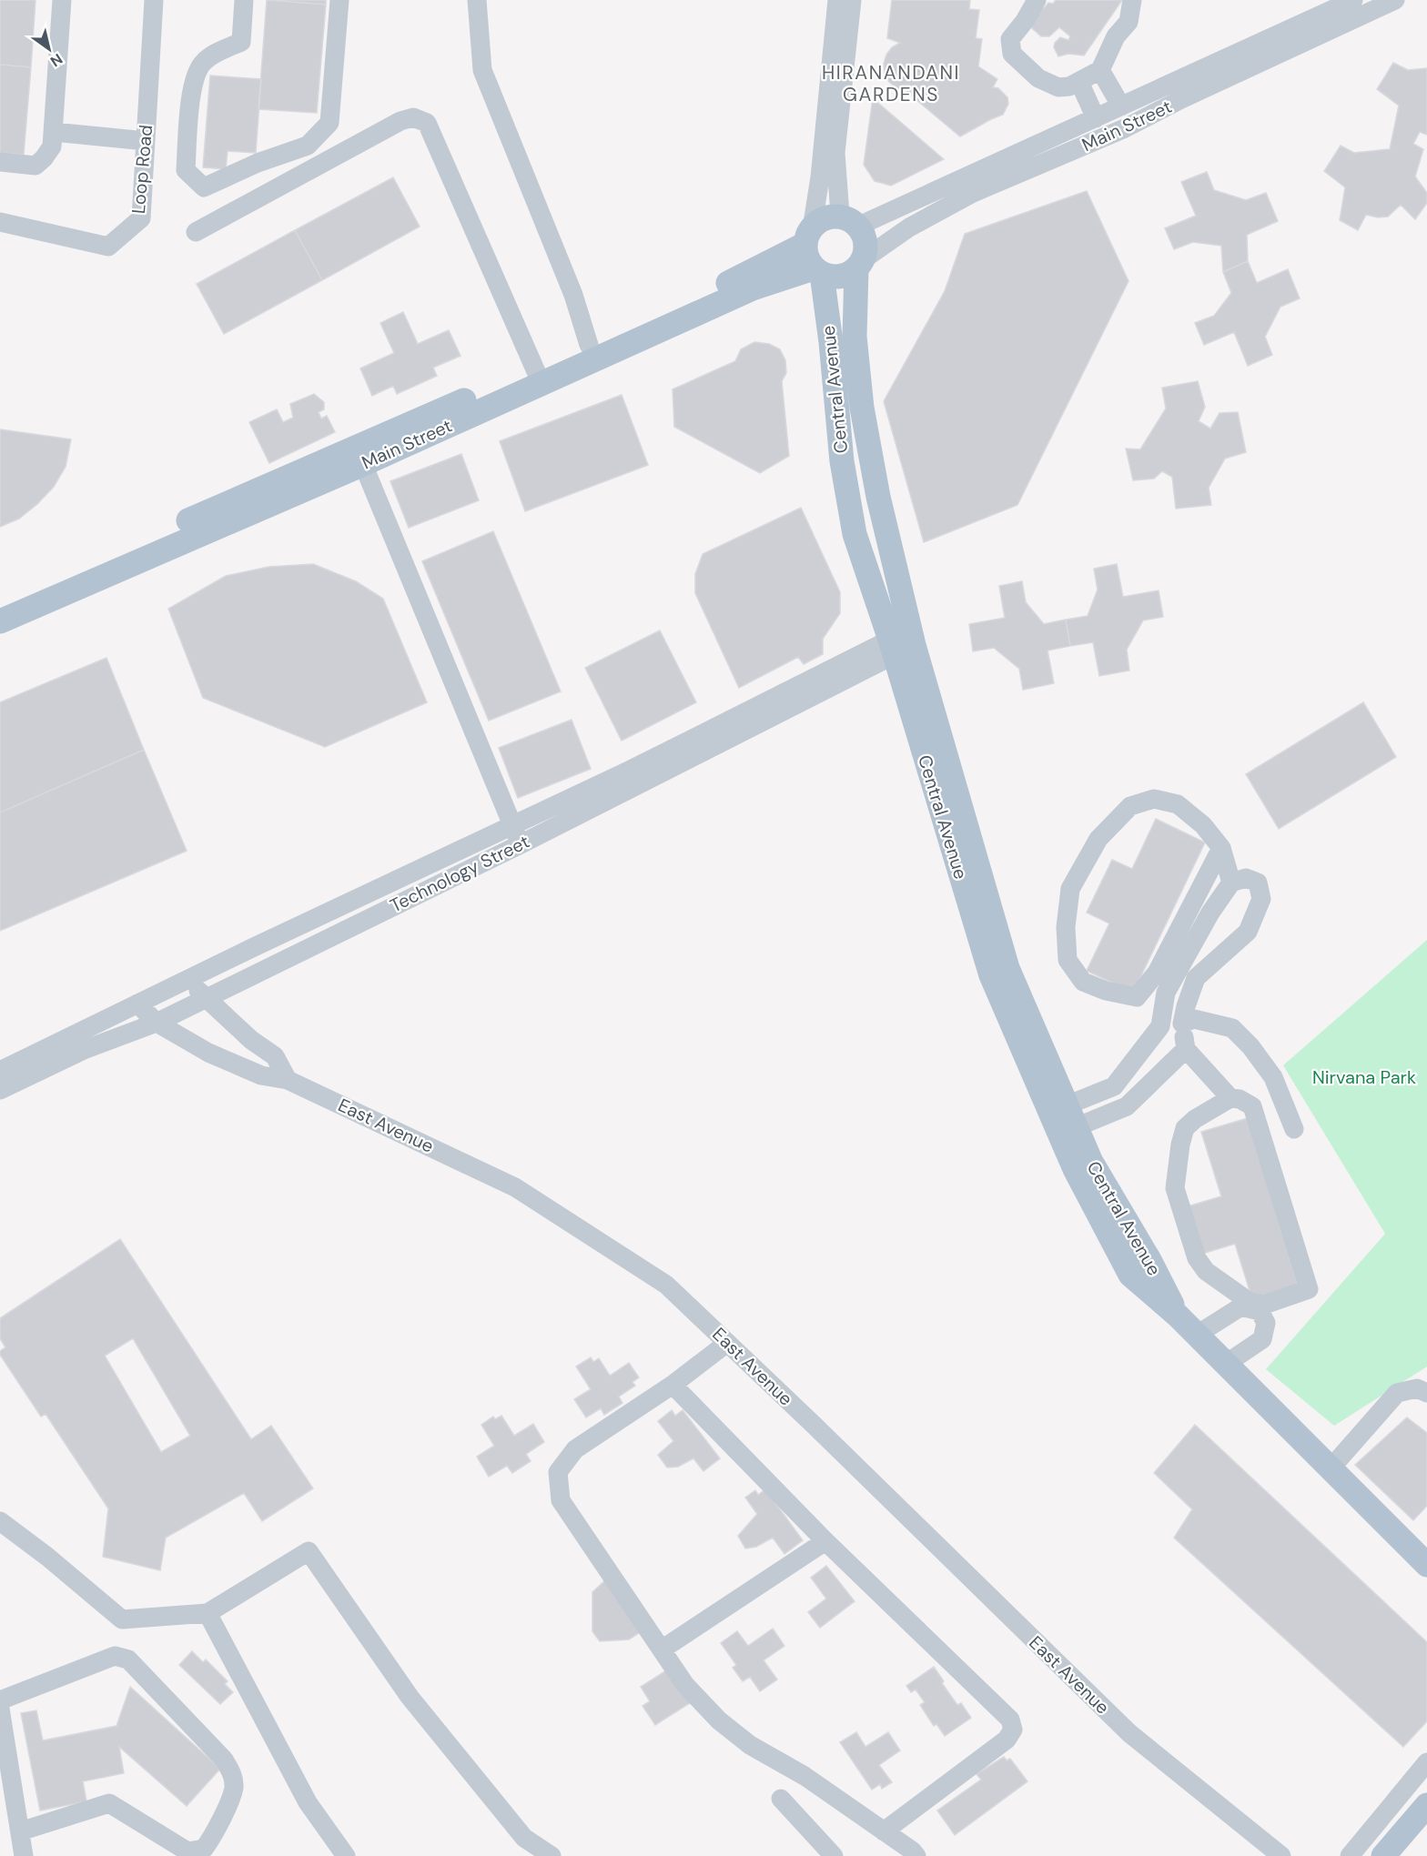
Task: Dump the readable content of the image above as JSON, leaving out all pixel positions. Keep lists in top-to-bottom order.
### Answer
{
  "streets": {
    "main road": ["Main Street", "Central Avenue"],
    "street": ["Loop Road", "Technology Street", "East Avenue"]
  },
  "crossings": [
    ["Main Street", "Central Avenue"],
    ["Central Avenue", "Technology Street"],
    ["Technology Street", "East Avenue"]
  ],
  "districts": ["HIRANANDANI GARDENS"],
  "parks": ["Nirvana Park"],
  "north": "bottom right"
}
